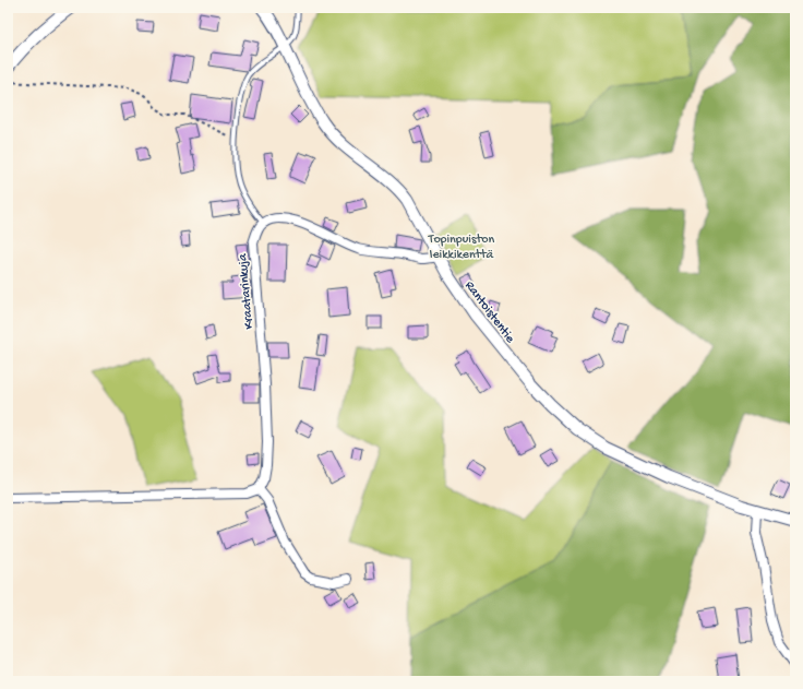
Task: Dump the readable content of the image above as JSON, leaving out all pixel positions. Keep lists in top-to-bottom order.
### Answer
{
  "streets": {
    "street": ["Kraatarinkuja", "Rantoistentie"]
  },
  "parks": ["Topinpuiston leikkikenttä"]
}
